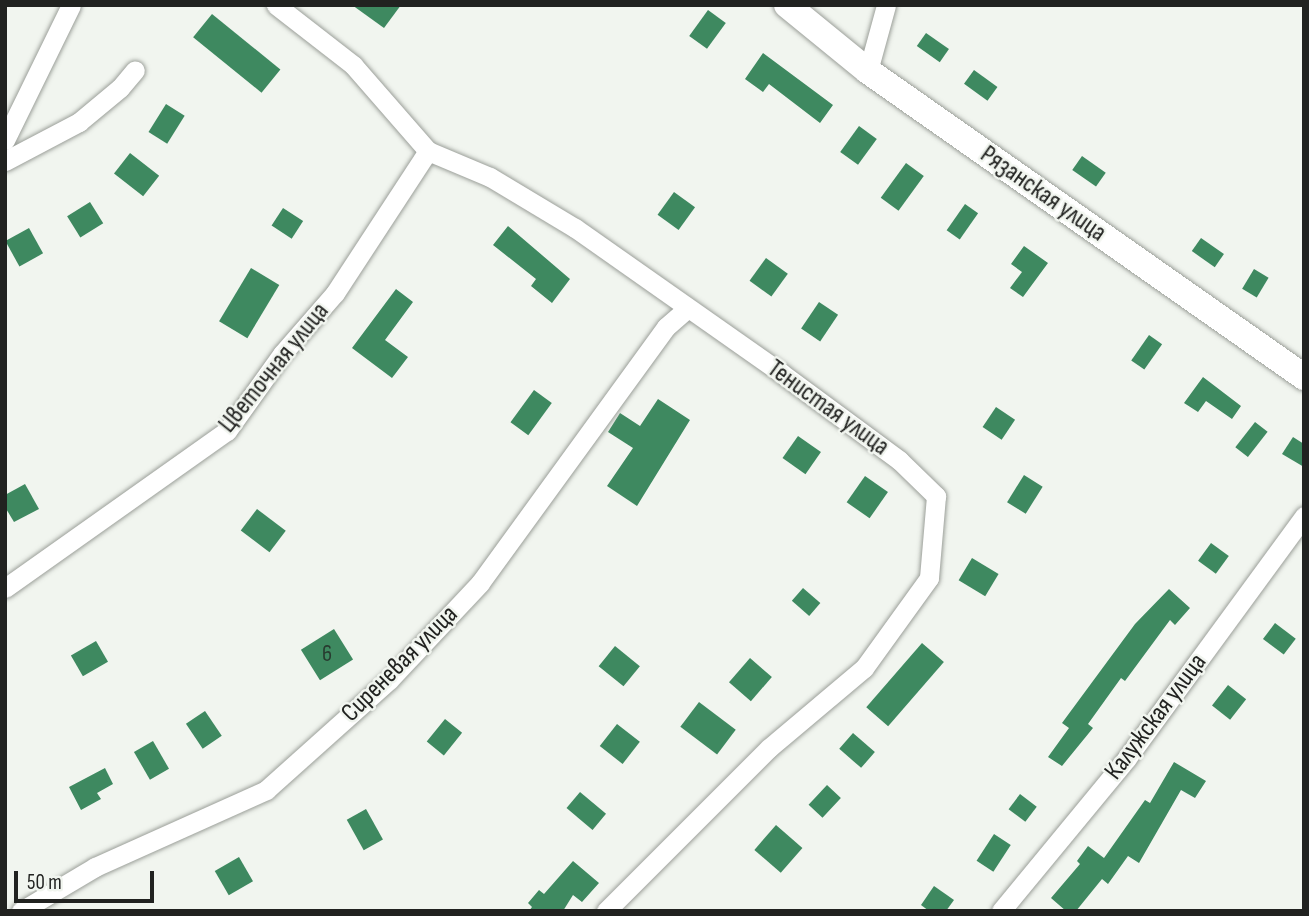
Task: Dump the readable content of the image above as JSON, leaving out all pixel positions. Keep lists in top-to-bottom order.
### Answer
{
  "streets": {
    "main road": ["Рязанская улица"],
    "street": [
      "Цветочная улица",
      "Тенистая улица",
      "Сиреневая улица",
      "Калужская улица"
    ]
  },
  "crossings": [
    ["Цветочная улица", "Тенистая улица"],
    ["Тенистая улица", "Сиреневая улица"]
  ],
  "house_numbers": ["6"],
  "scale_bar": "50 m"
}
